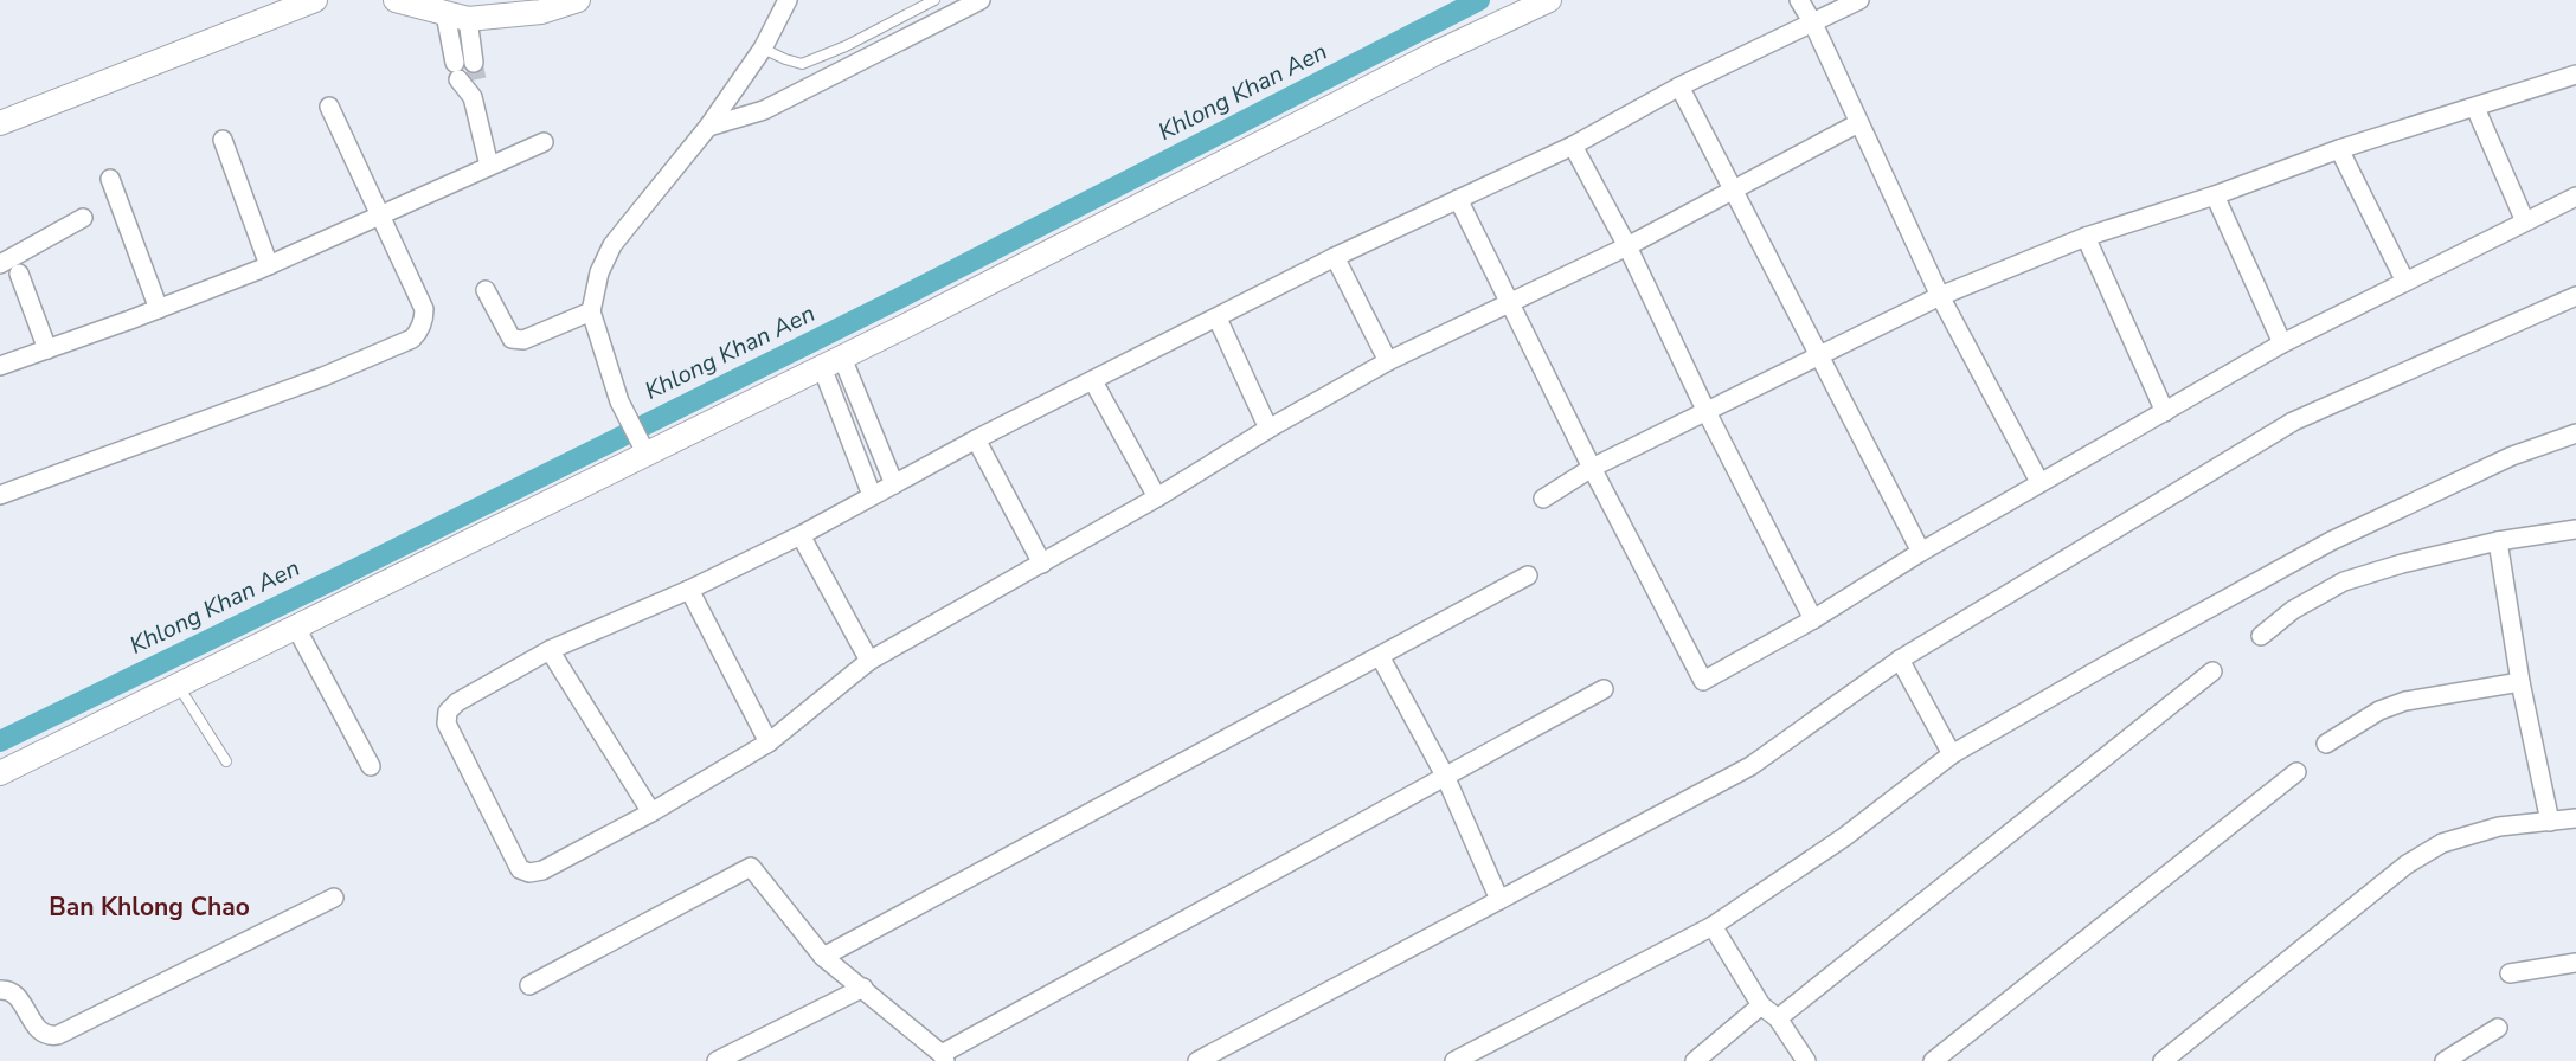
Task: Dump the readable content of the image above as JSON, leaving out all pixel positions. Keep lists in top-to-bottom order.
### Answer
{
  "districts": ["Ban Khlong Chao"],
  "water": ["Khlong Khan Aen"]
}
